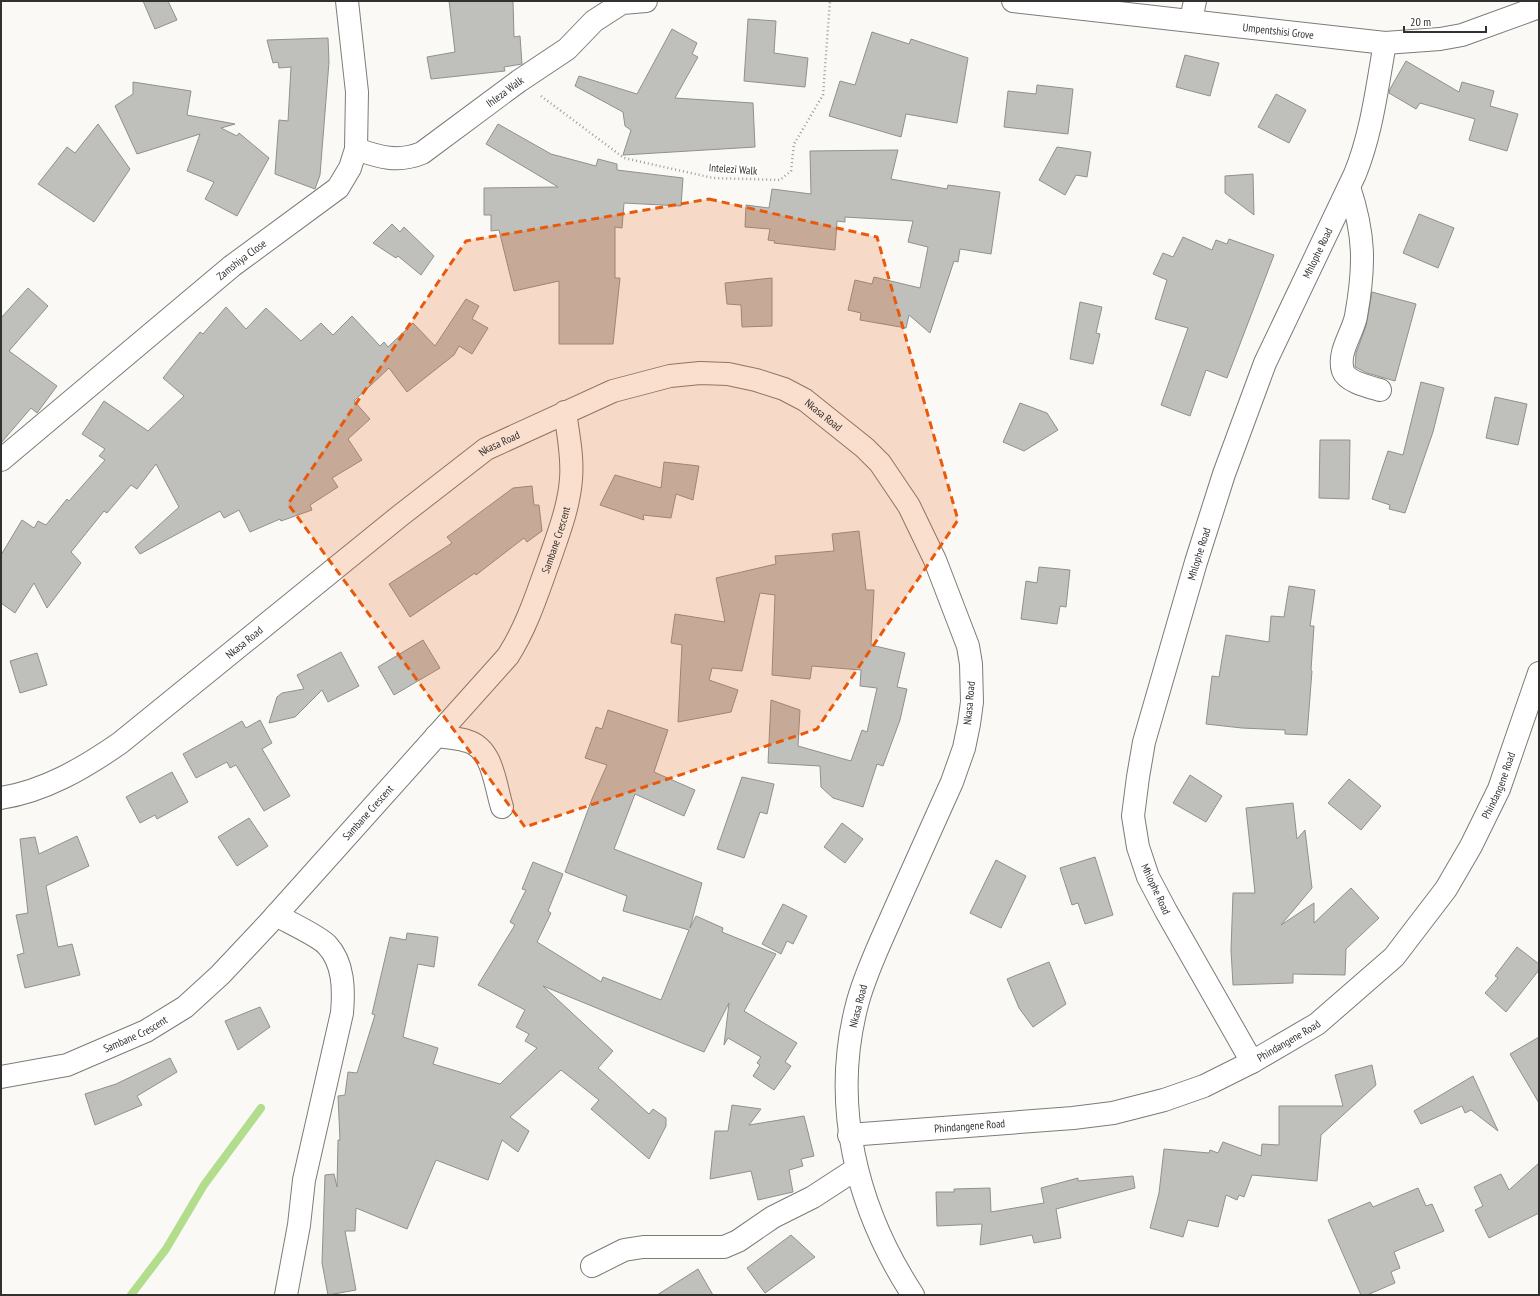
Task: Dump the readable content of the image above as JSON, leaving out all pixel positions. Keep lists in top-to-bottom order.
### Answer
{
  "streets": {
    "street": [
      "Umpentshisi Grove",
      "Ihleza Walk",
      "Mhlophe Road",
      "Zamshiya Close",
      "Nkasa Road",
      "Sambane Crescent",
      "Phindangene Road"
    ],
    "path": ["Intelezi Walk"]
  },
  "crossings": [
    ["Umpentshisi Grove", "Mhlophe Road"],
    ["Ihleza Walk", "Intelezi Walk"],
    ["Ihleza Walk", "Zamshiya Close"],
    ["Mhlophe Road", "Phindangene Road"],
    ["Nkasa Road", "Sambane Crescent"],
    ["Nkasa Road", "Phindangene Road"]
  ],
  "scale_bar": "20 m"
}
